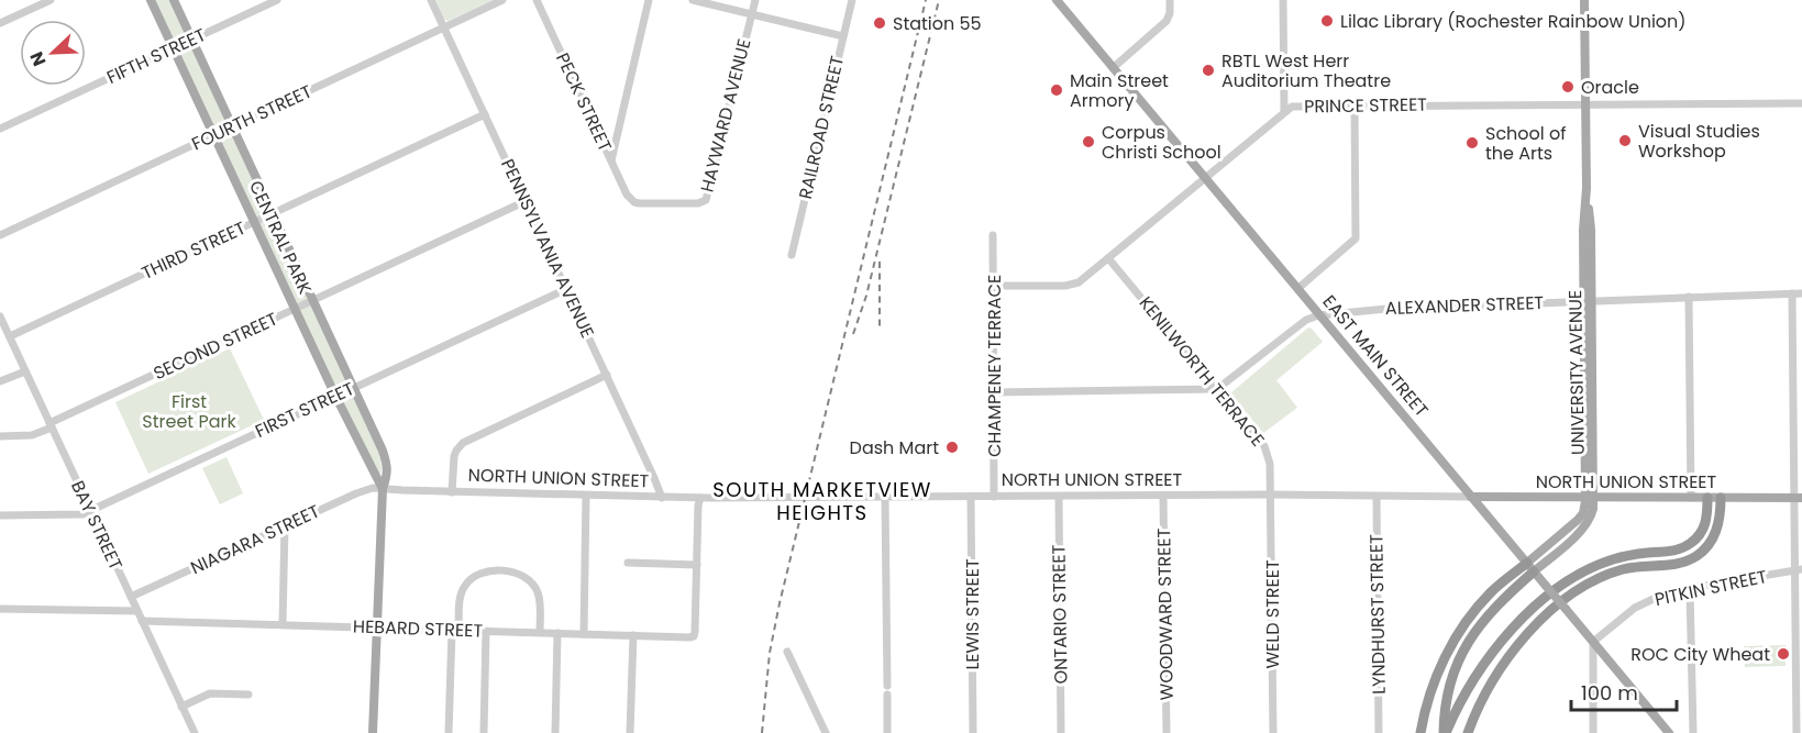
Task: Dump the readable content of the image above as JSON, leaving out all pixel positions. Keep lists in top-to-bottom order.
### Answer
{
  "streets": {
    "main road": [
      "CENTRAL PARK",
      "EAST MAIN STREET",
      "UNIVERSITY AVENUE",
      "NORTH UNION STREET"
    ],
    "street": [
      "FIFTH STREET",
      "PECK STREET",
      "PRINCE STREET",
      "HAYWARD AVENUE",
      "FOURTH STREET",
      "RAILROAD STREET",
      "PENNSYLVANIA AVENUE",
      "THIRD STREET",
      "ALEXANDER STREET",
      "SECOND STREET",
      "CHAMPENEY TERRACE",
      "KENILWORTH TERRACE",
      "FIRST STREET",
      "BAY STREET",
      "NIAGARA STREET",
      "PITKIN STREET",
      "LEWIS STREET",
      "ONTARIO STREET",
      "WOODWARD STREET",
      "WELD STREET",
      "LYNDHURST STREET",
      "HEBARD STREET"
    ]
  },
  "crossings": [
    ["FIFTH STREET", "CENTRAL PARK"],
    ["PECK STREET", "HAYWARD AVENUE"],
    ["PRINCE STREET", "EAST MAIN STREET"],
    ["PRINCE STREET", "CHAMPENEY TERRACE"],
    ["PRINCE STREET", "KENILWORTH TERRACE"],
    ["PRINCE STREET", "UNIVERSITY AVENUE"],
    ["FOURTH STREET", "CENTRAL PARK"],
    ["FOURTH STREET", "PENNSYLVANIA AVENUE"],
    ["CENTRAL PARK", "THIRD STREET"],
    ["CENTRAL PARK", "SECOND STREET"],
    ["CENTRAL PARK", "FIRST STREET"],
    ["CENTRAL PARK", "NORTH UNION STREET"],
    ["CENTRAL PARK", "NIAGARA STREET"],
    ["CENTRAL PARK", "HEBARD STREET"],
    ["PENNSYLVANIA AVENUE", "THIRD STREET"],
    ["PENNSYLVANIA AVENUE", "SECOND STREET"],
    ["PENNSYLVANIA AVENUE", "FIRST STREET"],
    ["PENNSYLVANIA AVENUE", "NORTH UNION STREET"],
    ["THIRD STREET", "BAY STREET"],
    ["ALEXANDER STREET", "EAST MAIN STREET"],
    ["ALEXANDER STREET", "KENILWORTH TERRACE"],
    ["ALEXANDER STREET", "UNIVERSITY AVENUE"],
    ["SECOND STREET", "BAY STREET"],
    ["EAST MAIN STREET", "UNIVERSITY AVENUE"],
    ["EAST MAIN STREET", "NORTH UNION STREET"],
    ["EAST MAIN STREET", "PITKIN STREET"],
    ["CHAMPENEY TERRACE", "NORTH UNION STREET"],
    ["KENILWORTH TERRACE", "NORTH UNION STREET"],
    ["KENILWORTH TERRACE", "WELD STREET"],
    ["UNIVERSITY AVENUE", "NORTH UNION STREET"],
    ["FIRST STREET", "BAY STREET"],
    ["NORTH UNION STREET", "NIAGARA STREET"],
    ["NORTH UNION STREET", "LEWIS STREET"],
    ["NORTH UNION STREET", "ONTARIO STREET"],
    ["NORTH UNION STREET", "WOODWARD STREET"],
    ["NORTH UNION STREET", "WELD STREET"],
    ["NORTH UNION STREET", "LYNDHURST STREET"],
    ["BAY STREET", "NIAGARA STREET"],
    ["BAY STREET", "HEBARD STREET"]
  ],
  "districts": ["SOUTH MARKETVIEW HEIGHTS"],
  "parks": ["First Street Park"],
  "places": [
    "Lilac Library (Rochester Rainbow Union)",
    "Station 55",
    "RBTL West Herr Auditorium Theatre",
    "Oracle",
    "Main Street Armory",
    "Visual Studies Workshop",
    "Corpus Christi School",
    "School of the Arts",
    "Dash Mart",
    "ROC City Wheat"
  ],
  "scale_bar": "100 m",
  "north": "bottom left"
}
